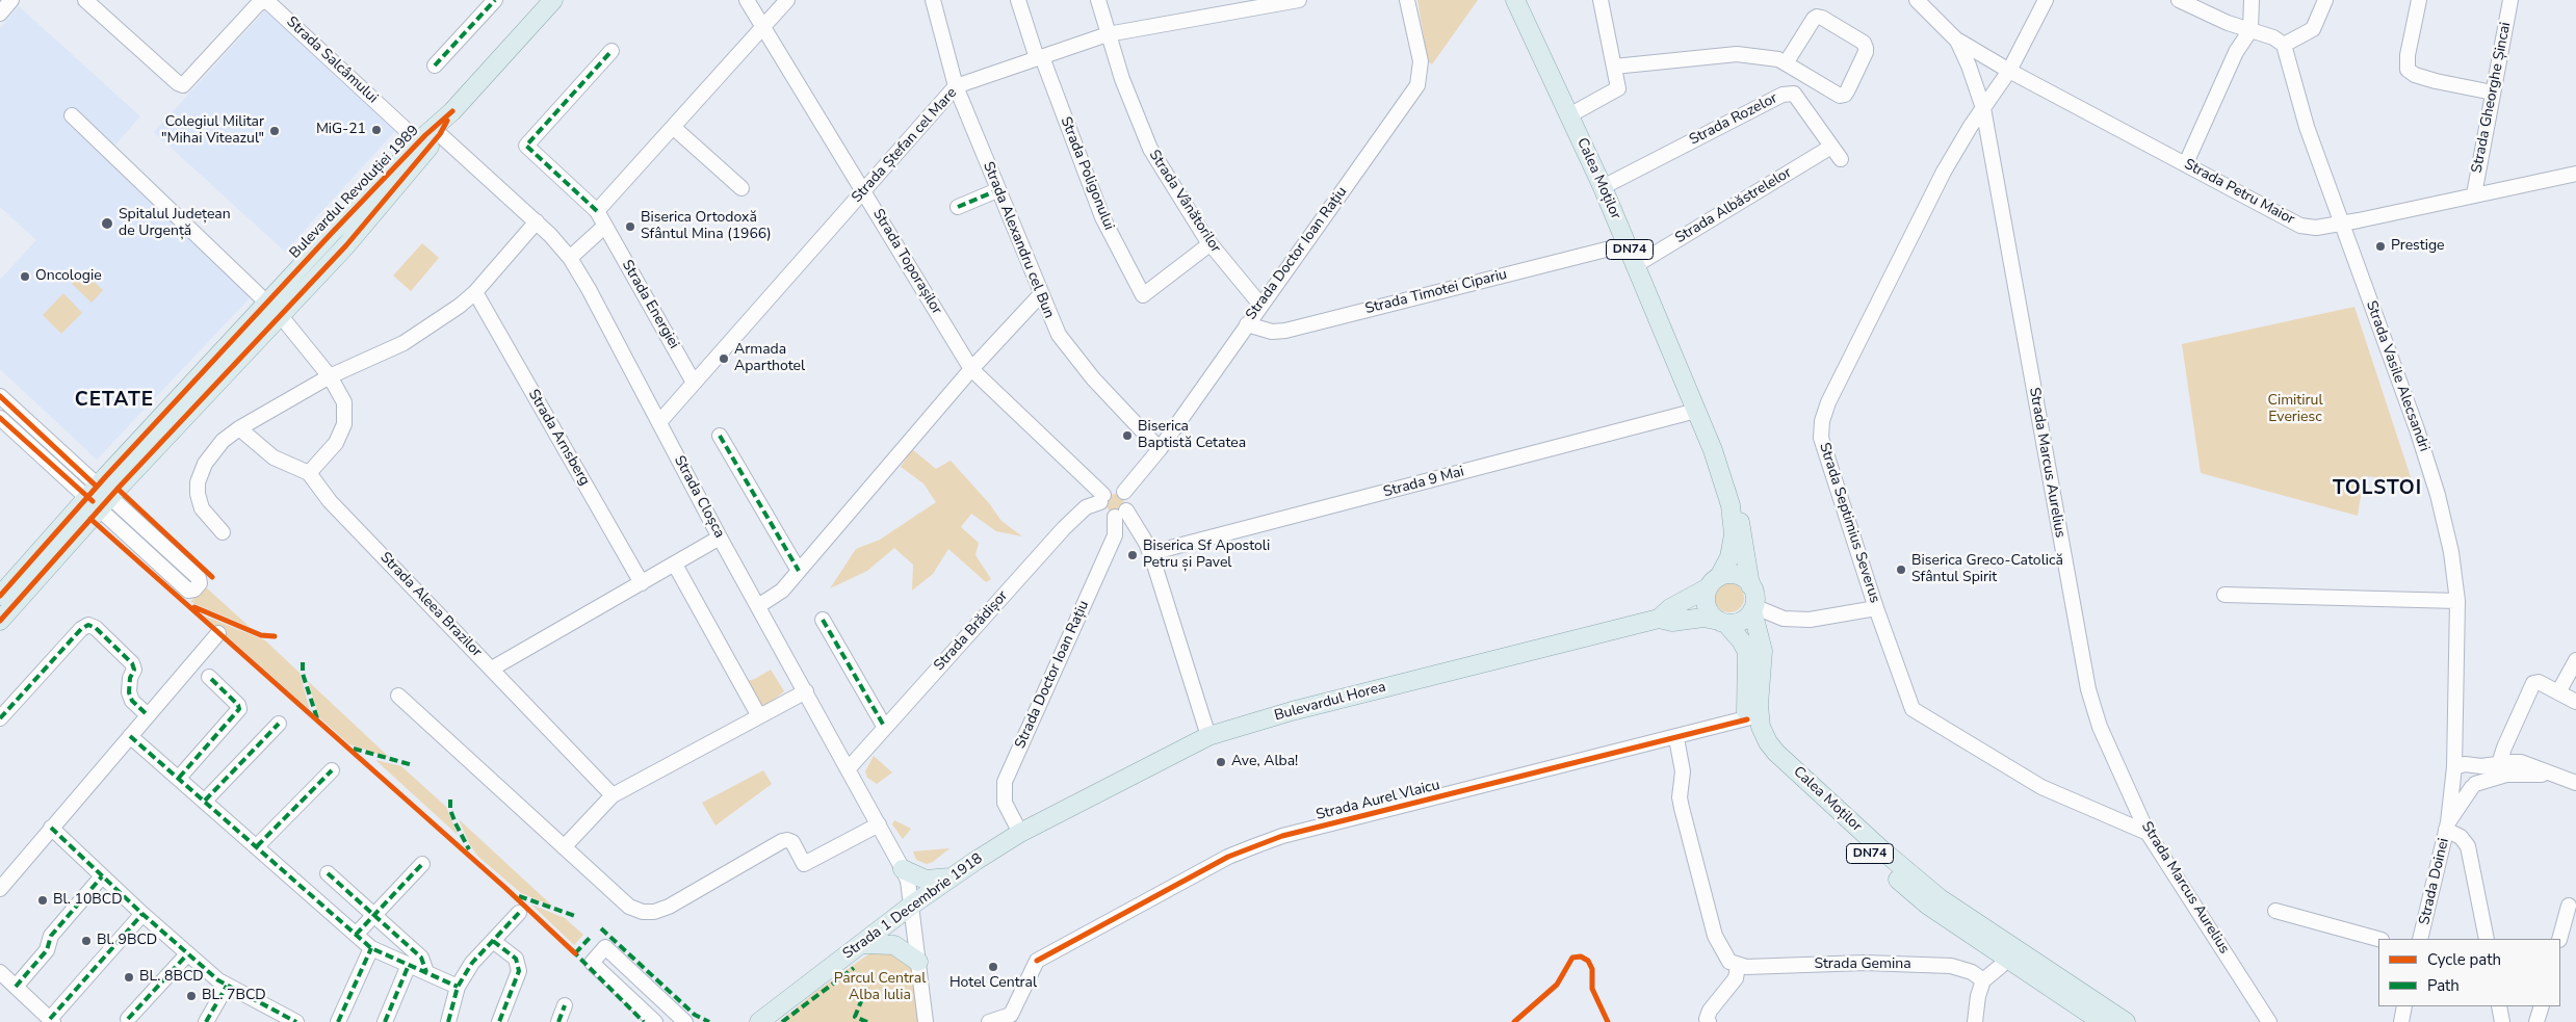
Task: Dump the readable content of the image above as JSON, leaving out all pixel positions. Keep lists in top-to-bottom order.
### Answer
{
  "streets": {
    "main road": [
      "Calea Moților",
      "Bulevardul Revoluției 1989",
      "DN74",
      "Bulevardul Horea",
      "Strada 1 Decembrie 1918"
    ],
    "street": [
      "Strada Salcâmului",
      "Strada Gheorghe Șincai",
      "Strada Rozelor",
      "Strada Ștefan cel Mare",
      "Strada Poligonului",
      "Strada Petru Maior",
      "Strada Vânătorilor",
      "Strada Albăstrelelor",
      "Strada Alexandru cel Bun",
      "Strada Doctor Ioan Rațiu",
      "Strada Toporașilor",
      "Strada Timotei Cipariu",
      "Strada Energiei",
      "Strada Vasile Alecsandri",
      "Strada Arnsberg",
      "Strada Marcus Aurelius",
      "Strada 9 Mai",
      "Strada Cloșca",
      "Strada Septimius Severus",
      "Strada Aleea Brazilor",
      "Strada Brădișor",
      "Strada Aurel Vlaicu",
      "Strada Doinei",
      "Strada Gemina"
    ]
  },
  "crossings": [
    ["Strada Salcâmului", "Bulevardul Revoluției 1989"],
    ["Strada Gheorghe Șincai", "Strada Petru Maior"],
    ["Strada Rozelor", "Calea Moților"],
    ["Strada Rozelor", "Strada Albăstrelelor"],
    ["Strada Ștefan cel Mare", "Strada Poligonului"],
    ["Strada Ștefan cel Mare", "Strada Vânătorilor"],
    ["Strada Ștefan cel Mare", "Strada Alexandru cel Bun"],
    ["Strada Ștefan cel Mare", "Strada Toporașilor"],
    ["Strada Ștefan cel Mare", "Strada Energiei"],
    ["Strada Ștefan cel Mare", "Strada Cloșca"],
    ["Strada Poligonului", "Strada Vânătorilor"],
    ["Calea Moților", "Strada Albăstrelelor"],
    ["Calea Moților", "Strada Timotei Cipariu"],
    ["Calea Moților", "Strada 9 Mai"],
    ["Calea Moților", "Strada Aurel Vlaicu"],
    ["Bulevardul Revoluției 1989", "Strada Cloșca"],
    ["Strada Petru Maior", "Strada Vasile Alecsandri"],
    ["Strada Vânătorilor", "Strada Doctor Ioan Rațiu"],
    ["Strada Alexandru cel Bun", "Strada Doctor Ioan Rațiu"],
    ["Strada Doctor Ioan Rațiu", "Strada Toporașilor"],
    ["Strada Doctor Ioan Rațiu", "Strada Timotei Cipariu"],
    ["Strada Doctor Ioan Rațiu", "Strada Brădișor"],
    ["Strada Doctor Ioan Rațiu", "Bulevardul Horea"],
    ["Strada Doctor Ioan Rațiu", "Strada 1 Decembrie 1918"],
    ["Strada Toporașilor", "Strada Brădișor"],
    ["Strada Vasile Alecsandri", "Strada Doinei"],
    ["Strada Marcus Aurelius", "Strada Septimius Severus"],
    ["Strada Cloșca", "Strada Brădișor"],
    ["Strada Cloșca", "Strada 1 Decembrie 1918"],
    ["Bulevardul Horea", "Strada 1 Decembrie 1918"]
  ],
  "districts": ["CETATE", "TOLSTOI"],
  "parks": ["Cimitirul Everiesc", "Parcul Central Alba Iulia"],
  "places": [
    "MiG-21",
    "Colegiul Militar \"Mihai Viteazul\"",
    "Spitalul Județean de Urgență",
    "Biserica Ortodoxă Sfântul Mina (1966)",
    "Prestige",
    "Oncologie",
    "Armada Aparthotel",
    "Biserica Baptistă Cetatea",
    "Biserica Sf Apostoli Petru și Pavel",
    "Biserica Greco-Catolică Sfântul Spirit",
    "Ave, Alba!",
    "Bl. 10BCD",
    "Bl. 9BCD",
    "Hotel Central",
    "BL. 8BCD",
    "BL. 7BCD"
  ],
  "legend": ["Cycle path", "Path"]
}
